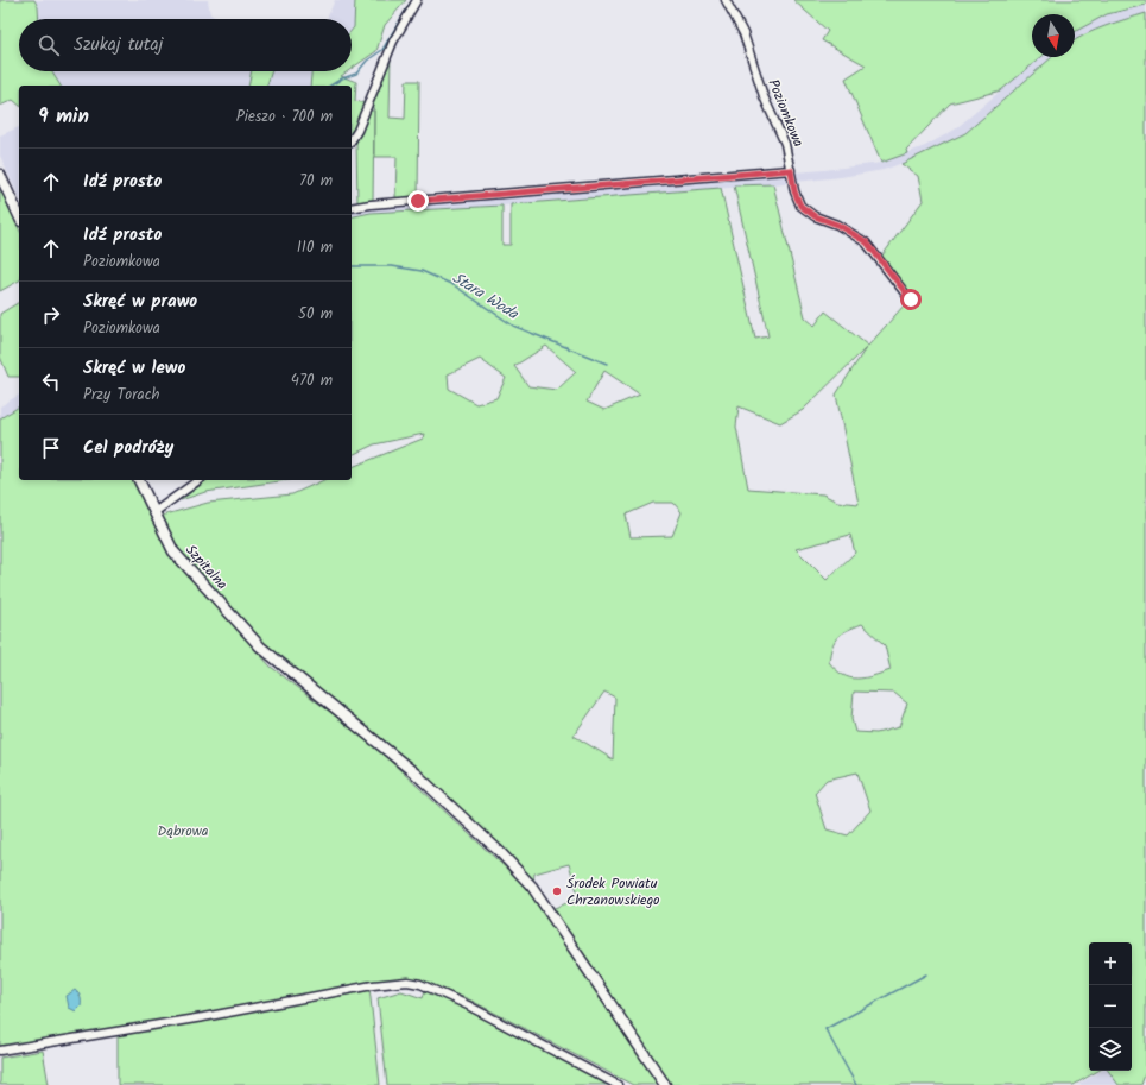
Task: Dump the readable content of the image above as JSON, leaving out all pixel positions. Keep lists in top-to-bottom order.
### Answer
{
  "streets": {
    "main road": ["Szpitalna"],
    "street": ["Poziomkowa"]
  },
  "water": ["Stara Woda"],
  "parks": ["Dąbrowa"],
  "places": ["Środek Powiatu Chrzanowskiego"],
  "north": "bottom",
  "page": {
    "search": "Szukaj tutaj",
    "heading": ["9 min", "Pieszo · 700 m"],
    "list": [
      ["Idź prosto", "70 m"],
      ["Idź prosto", "Poziomkowa", "110 m"],
      ["Skręć w prawo", "Poziomkowa", "50 m"],
      ["Skręć w lewo", "Przy Torach", "470 m"],
      "Cel podróży"
    ],
    "map_buttons": ["+", "−"]
  }
}
